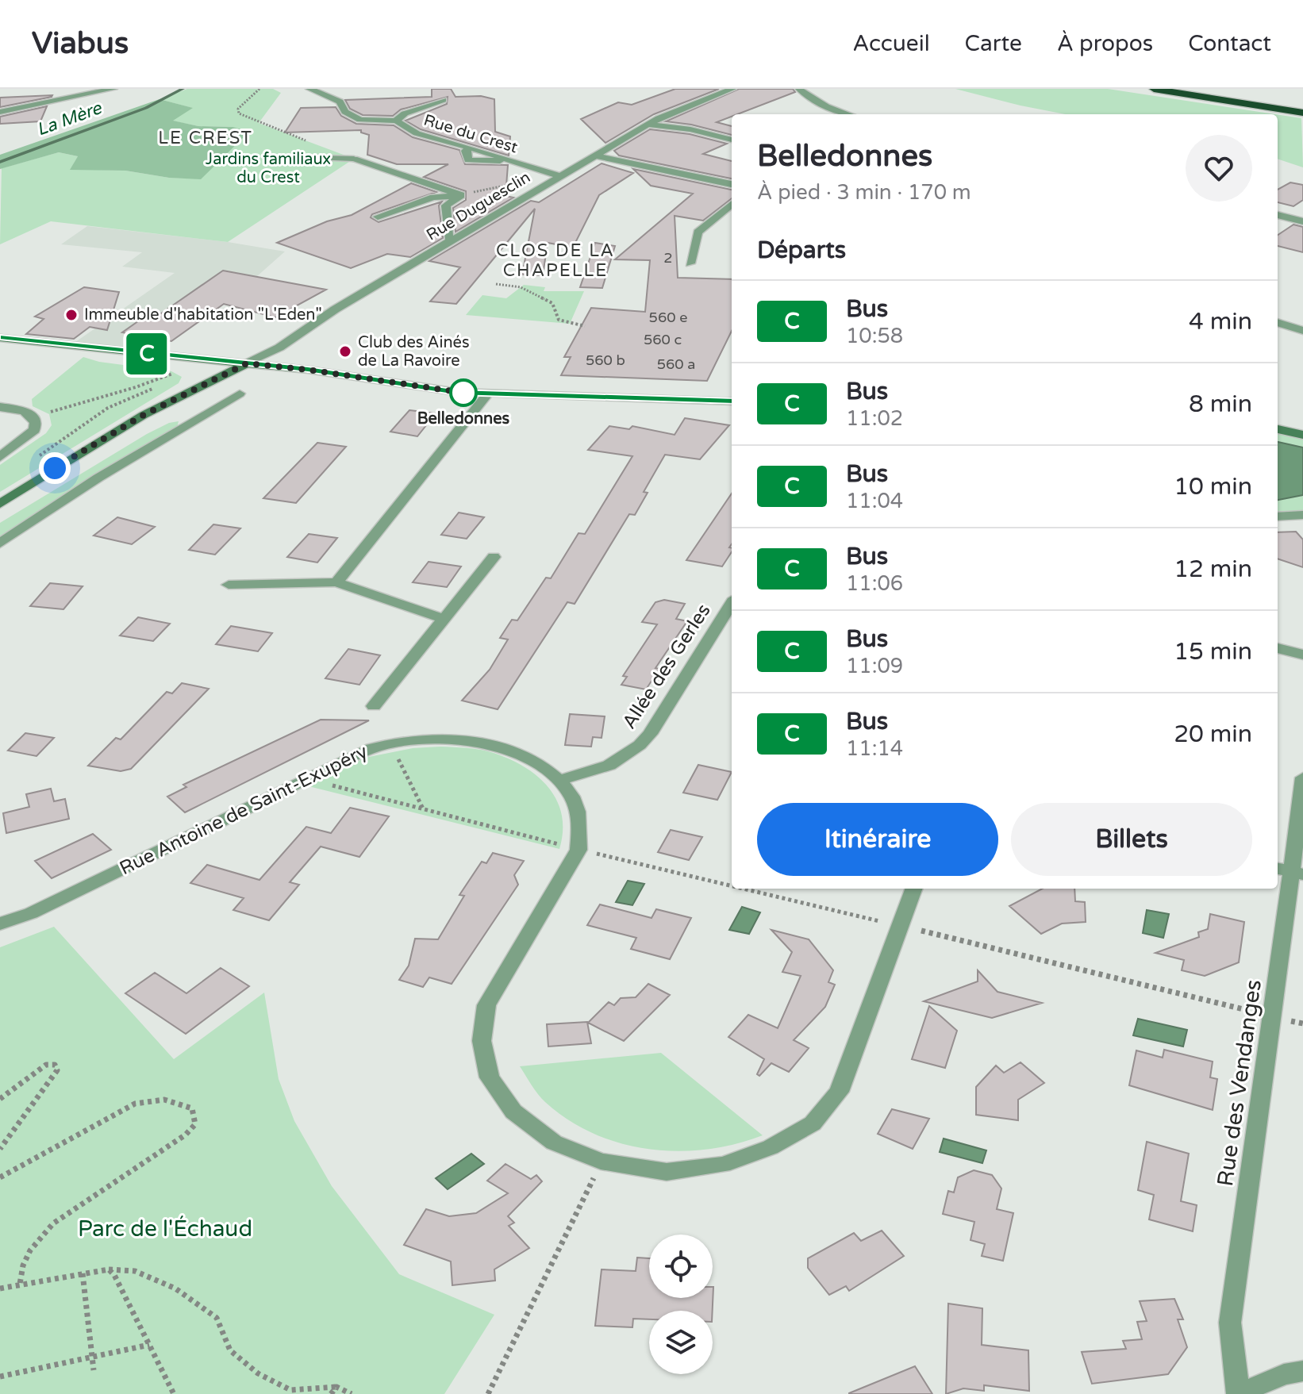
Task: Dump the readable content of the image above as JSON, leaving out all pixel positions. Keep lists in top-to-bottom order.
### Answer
{
  "streets": {
    "street": [
      "Rue du Crest",
      "Rue Duguesclin",
      "Allée des Gerles",
      "Rue Antoine de Saint-Exupéry",
      "Rue des Vendanges"
    ]
  },
  "crossings": [
    ["Rue du Crest", "Rue Duguesclin"],
    ["Allée des Gerles", "Rue Antoine de Saint-Exupéry"]
  ],
  "districts": ["LE CREST", "CLOS DE LA CHAPELLE"],
  "water": ["La Mère"],
  "parks": ["Jardins familiaux du Crest", "Parc de l'Échaud"],
  "places": ["Immeuble d'habitation \"L'Eden\"", "Club des Ainés de La Ravoire", "Belledonnes"],
  "lines": ["bus line C"],
  "house_numbers": [
    "2",
    "560 e",
    "560 c",
    "560 b",
    "560 a"
  ],
  "page": {
    "header": "Viabus",
    "nav": [
      "Accueil",
      "Carte",
      "À propos",
      "Contact"
    ],
    "on_map": "C",
    "heading": [
      ["Belledonnes", "À pied · 3 min · 170 m"],
      "Départs"
    ],
    "list": [
      {
        "mark": "C",
        "name": "Bus",
        "note": "10:58",
        "value": "4 min"
      },
      {
        "mark": "C",
        "name": "Bus",
        "note": "11:02",
        "value": "8 min"
      },
      {
        "mark": "C",
        "name": "Bus",
        "note": "11:04",
        "value": "10 min"
      },
      {
        "mark": "C",
        "name": "Bus",
        "note": "11:06",
        "value": "12 min"
      },
      {
        "mark": "C",
        "name": "Bus",
        "note": "11:09",
        "value": "15 min"
      },
      {
        "mark": "C",
        "name": "Bus",
        "note": "11:14",
        "value": "20 min"
      }
    ],
    "buttons": ["Itinéraire", "Billets"]
  }
}
